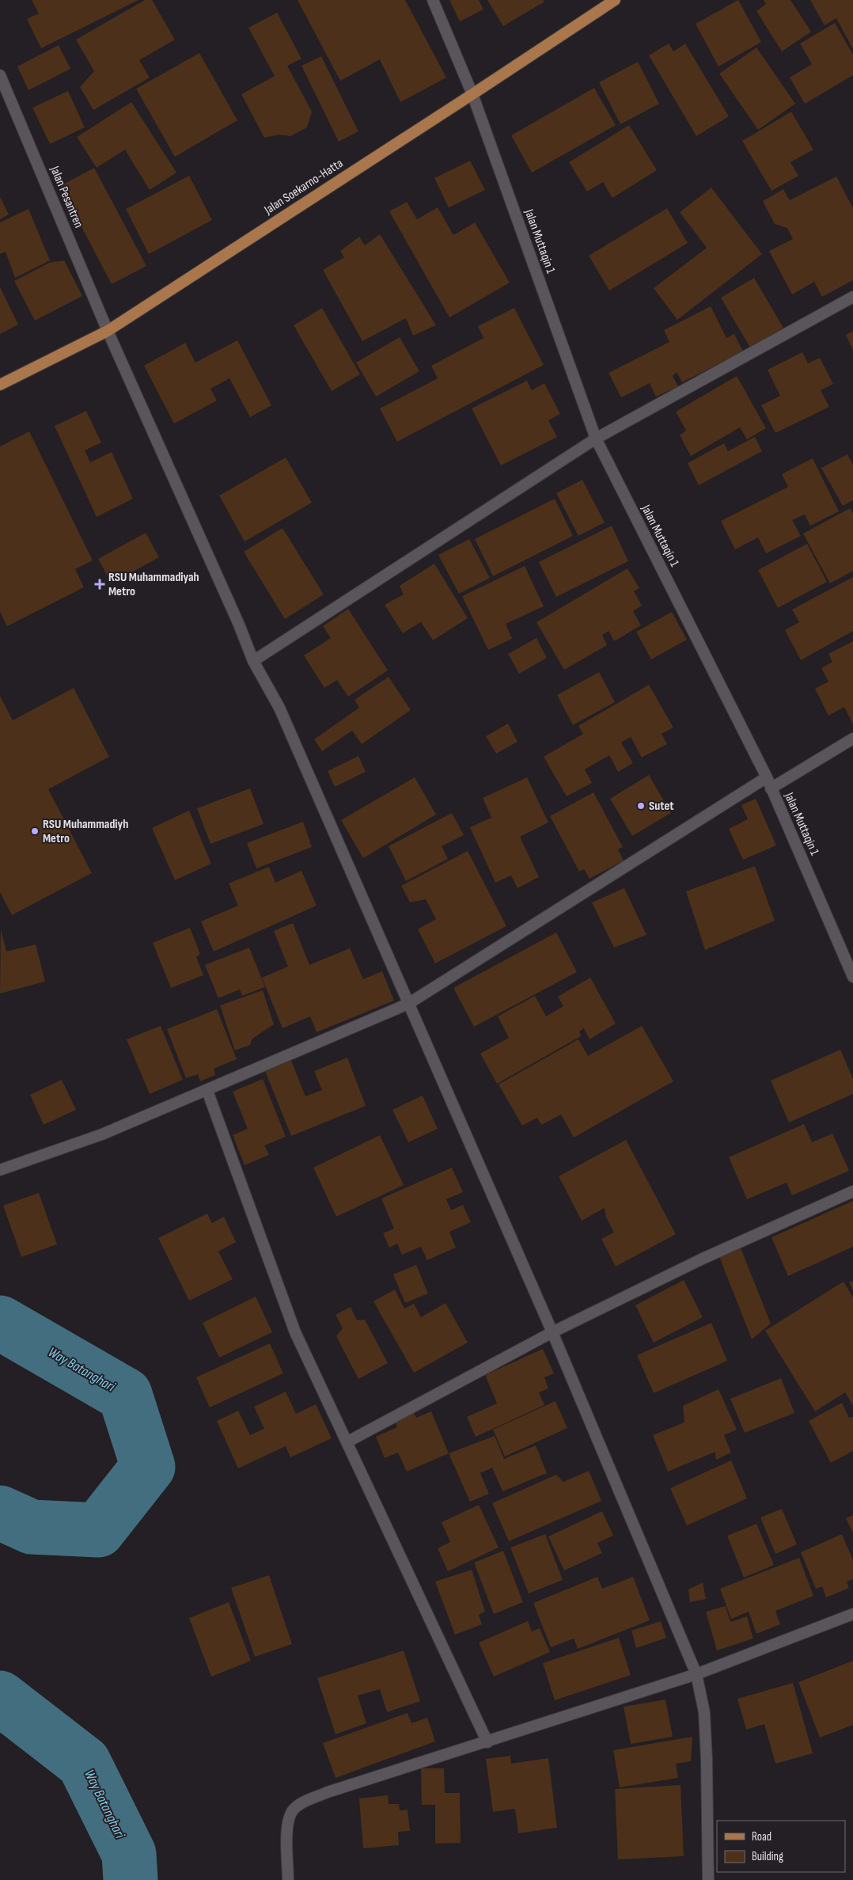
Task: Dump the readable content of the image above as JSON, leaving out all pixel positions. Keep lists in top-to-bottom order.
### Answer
{
  "streets": {
    "main road": ["Jalan Soekarno-Hatta"],
    "street": ["Jalan Pesantren", "Jalan Muttaqin 1"]
  },
  "crossings": [
    ["Jalan Soekarno-Hatta", "Jalan Pesantren"],
    ["Jalan Soekarno-Hatta", "Jalan Muttaqin 1"]
  ],
  "water": ["Way Batanghari"],
  "places": {
    "health": ["RSU Muhammadiyah Metro"],
    "other": ["Sutet", "RSU Muhammadiyh Metro"]
  },
  "legend": ["Road", "Building"]
}
